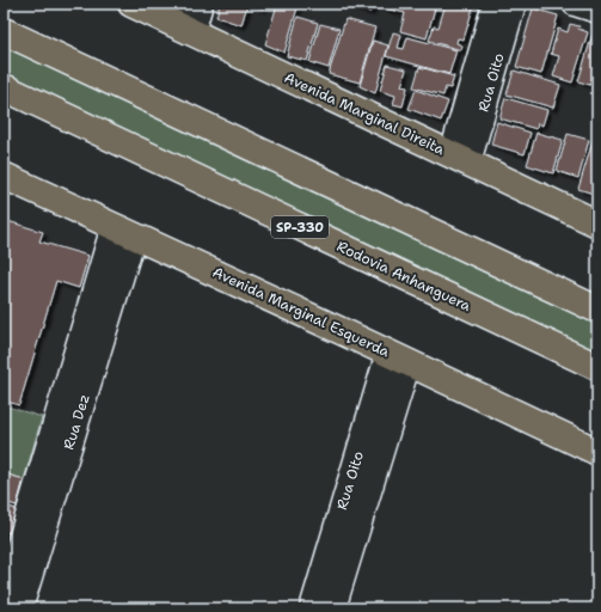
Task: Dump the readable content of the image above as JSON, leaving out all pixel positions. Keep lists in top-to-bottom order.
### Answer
{
  "streets": {
    "main road": [
      "Avenida Marginal Direita",
      "SP-330",
      "Rodovia Anhanguera",
      "Avenida Marginal Esquerda"
    ],
    "street": ["Rua Oito", "Rua Dez"]
  },
  "crossings": [
    ["Rua Oito", "Avenida Marginal Direita"],
    ["Rua Oito", "Avenida Marginal Esquerda"],
    ["Avenida Marginal Esquerda", "Rua Dez"]
  ]
}
